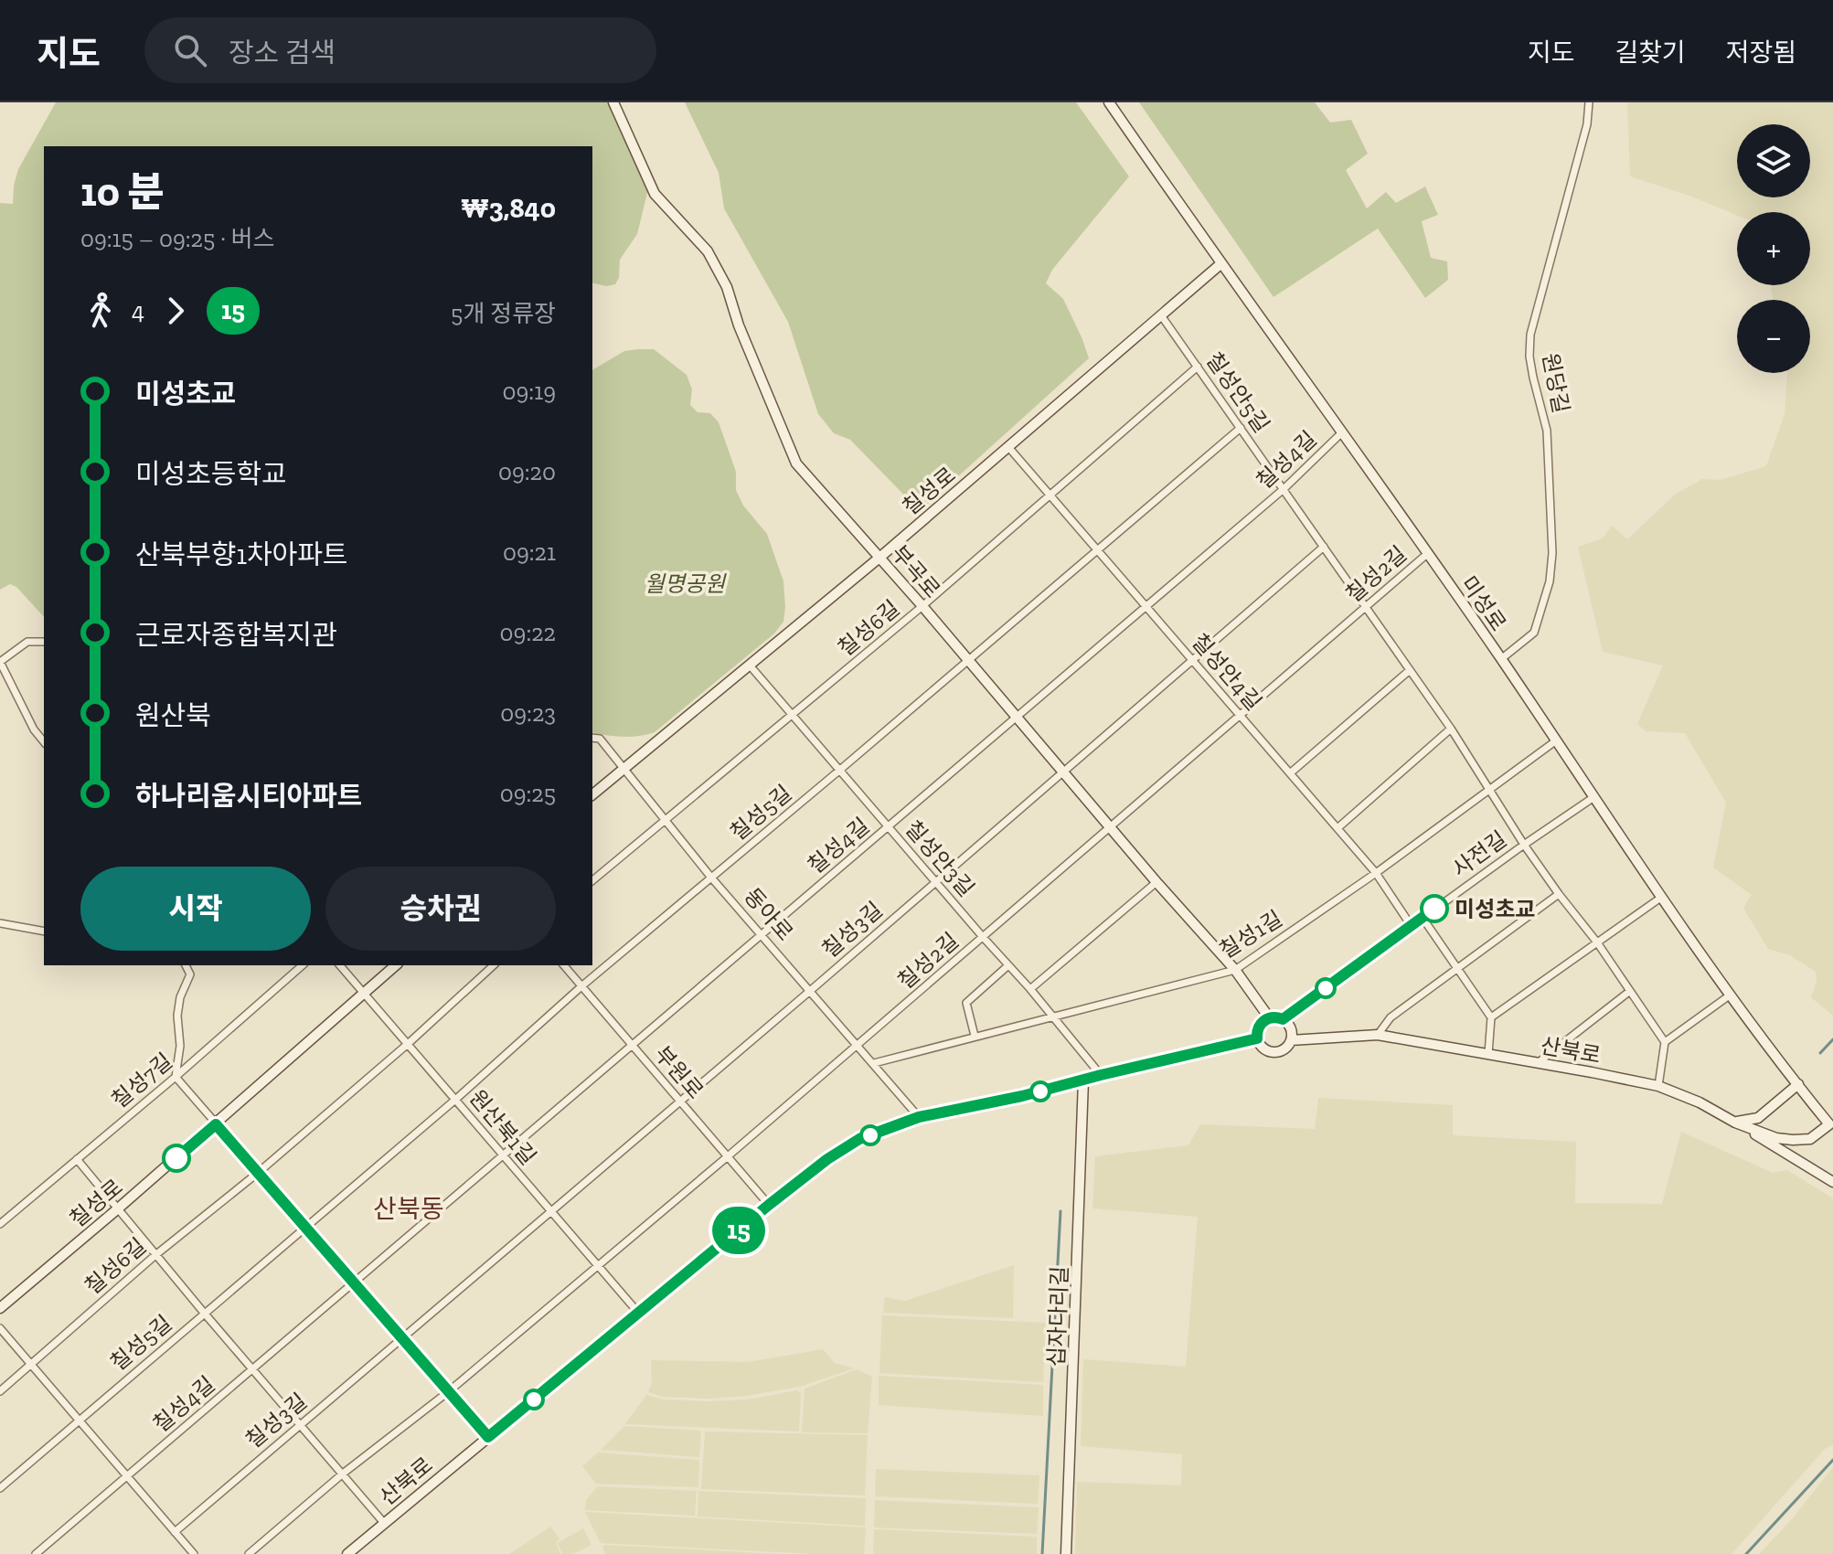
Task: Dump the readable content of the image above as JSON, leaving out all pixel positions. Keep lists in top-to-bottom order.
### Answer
{
  "streets": {
    "street": [
      "원당길",
      "칠성안5길",
      "칠성4길",
      "칠성로",
      "부곡로",
      "칠성2길",
      "미성로",
      "칠성6길",
      "칠성안4길",
      "칠성5길",
      "사전길",
      "칠성안3길",
      "동아로",
      "칠성3길",
      "칠성1길",
      "산북로",
      "부원로",
      "칠성7길",
      "원산북1길",
      "십자다리길"
    ]
  },
  "crossings": [
    ["원당길", "미성로"],
    ["칠성안5길", "칠성4길"],
    ["칠성안5길", "칠성로"],
    ["칠성안5길", "칠성2길"],
    ["칠성안5길", "칠성6길"],
    ["칠성안5길", "칠성5길"],
    ["칠성안5길", "사전길"],
    ["칠성안5길", "칠성3길"],
    ["칠성안5길", "칠성1길"],
    ["칠성4길", "부곡로"],
    ["칠성4길", "미성로"],
    ["칠성4길", "칠성안4길"],
    ["칠성4길", "칠성안3길"],
    ["칠성4길", "동아로"],
    ["칠성4길", "부원로"],
    ["칠성4길", "원산북1길"],
    ["칠성로", "부곡로"],
    ["칠성로", "미성로"],
    ["칠성로", "칠성안4길"],
    ["칠성로", "칠성안3길"],
    ["칠성로", "동아로"],
    ["칠성로", "원산북1길"],
    ["부곡로", "칠성2길"],
    ["부곡로", "칠성6길"],
    ["부곡로", "칠성5길"],
    ["부곡로", "사전길"],
    ["부곡로", "칠성3길"],
    ["부곡로", "칠성1길"],
    ["부곡로", "산북로"],
    ["칠성2길", "미성로"],
    ["칠성2길", "칠성안4길"],
    ["칠성2길", "칠성안3길"],
    ["칠성2길", "동아로"],
    ["칠성2길", "부원로"],
    ["칠성2길", "원산북1길"],
    ["미성로", "사전길"],
    ["미성로", "칠성1길"],
    ["미성로", "산북로"],
    ["칠성6길", "칠성안4길"],
    ["칠성6길", "칠성안3길"],
    ["칠성6길", "동아로"],
    ["칠성6길", "원산북1길"],
    ["칠성안4길", "칠성5길"],
    ["칠성안4길", "사전길"],
    ["칠성안4길", "칠성3길"],
    ["칠성안4길", "칠성1길"],
    ["칠성5길", "칠성안3길"],
    ["칠성5길", "동아로"],
    ["칠성5길", "부원로"],
    ["칠성5길", "원산북1길"],
    ["사전길", "산북로"],
    ["칠성안3길", "칠성3길"],
    ["칠성안3길", "칠성1길"],
    ["칠성안3길", "산북로"],
    ["동아로", "칠성3길"],
    ["동아로", "칠성1길"],
    ["동아로", "산북로"],
    ["칠성3길", "부원로"],
    ["칠성3길", "원산북1길"],
    ["산북로", "부원로"],
    ["산북로", "원산북1길"],
    ["산북로", "십자다리길"]
  ],
  "districts": ["산북동"],
  "parks": ["월명공원"],
  "places": ["미성초교"],
  "lines": ["bus line 15"],
  "page": {
    "header": "지도",
    "search": "장소 검색",
    "nav": ["지도", "길찾기", "저장됨"],
    "on_map": "15",
    "map_buttons": ["+", "−"],
    "heading": ["10 분", "09:15 – 09:25 · 버스", "₩3,840"],
    "legs": ["4", "15", "5개 정류장"],
    "list": [
      {
        "name": "미성초교",
        "value": "09:19"
      },
      {
        "name": "미성초등학교",
        "value": "09:20"
      },
      {
        "name": "산북부향1차아파트",
        "value": "09:21"
      },
      {
        "name": "근로자종합복지관",
        "value": "09:22"
      },
      {
        "name": "원산북",
        "value": "09:23"
      },
      {
        "name": "하나리움시티아파트",
        "value": "09:25"
      }
    ],
    "buttons": ["시작", "승차권"]
  }
}
